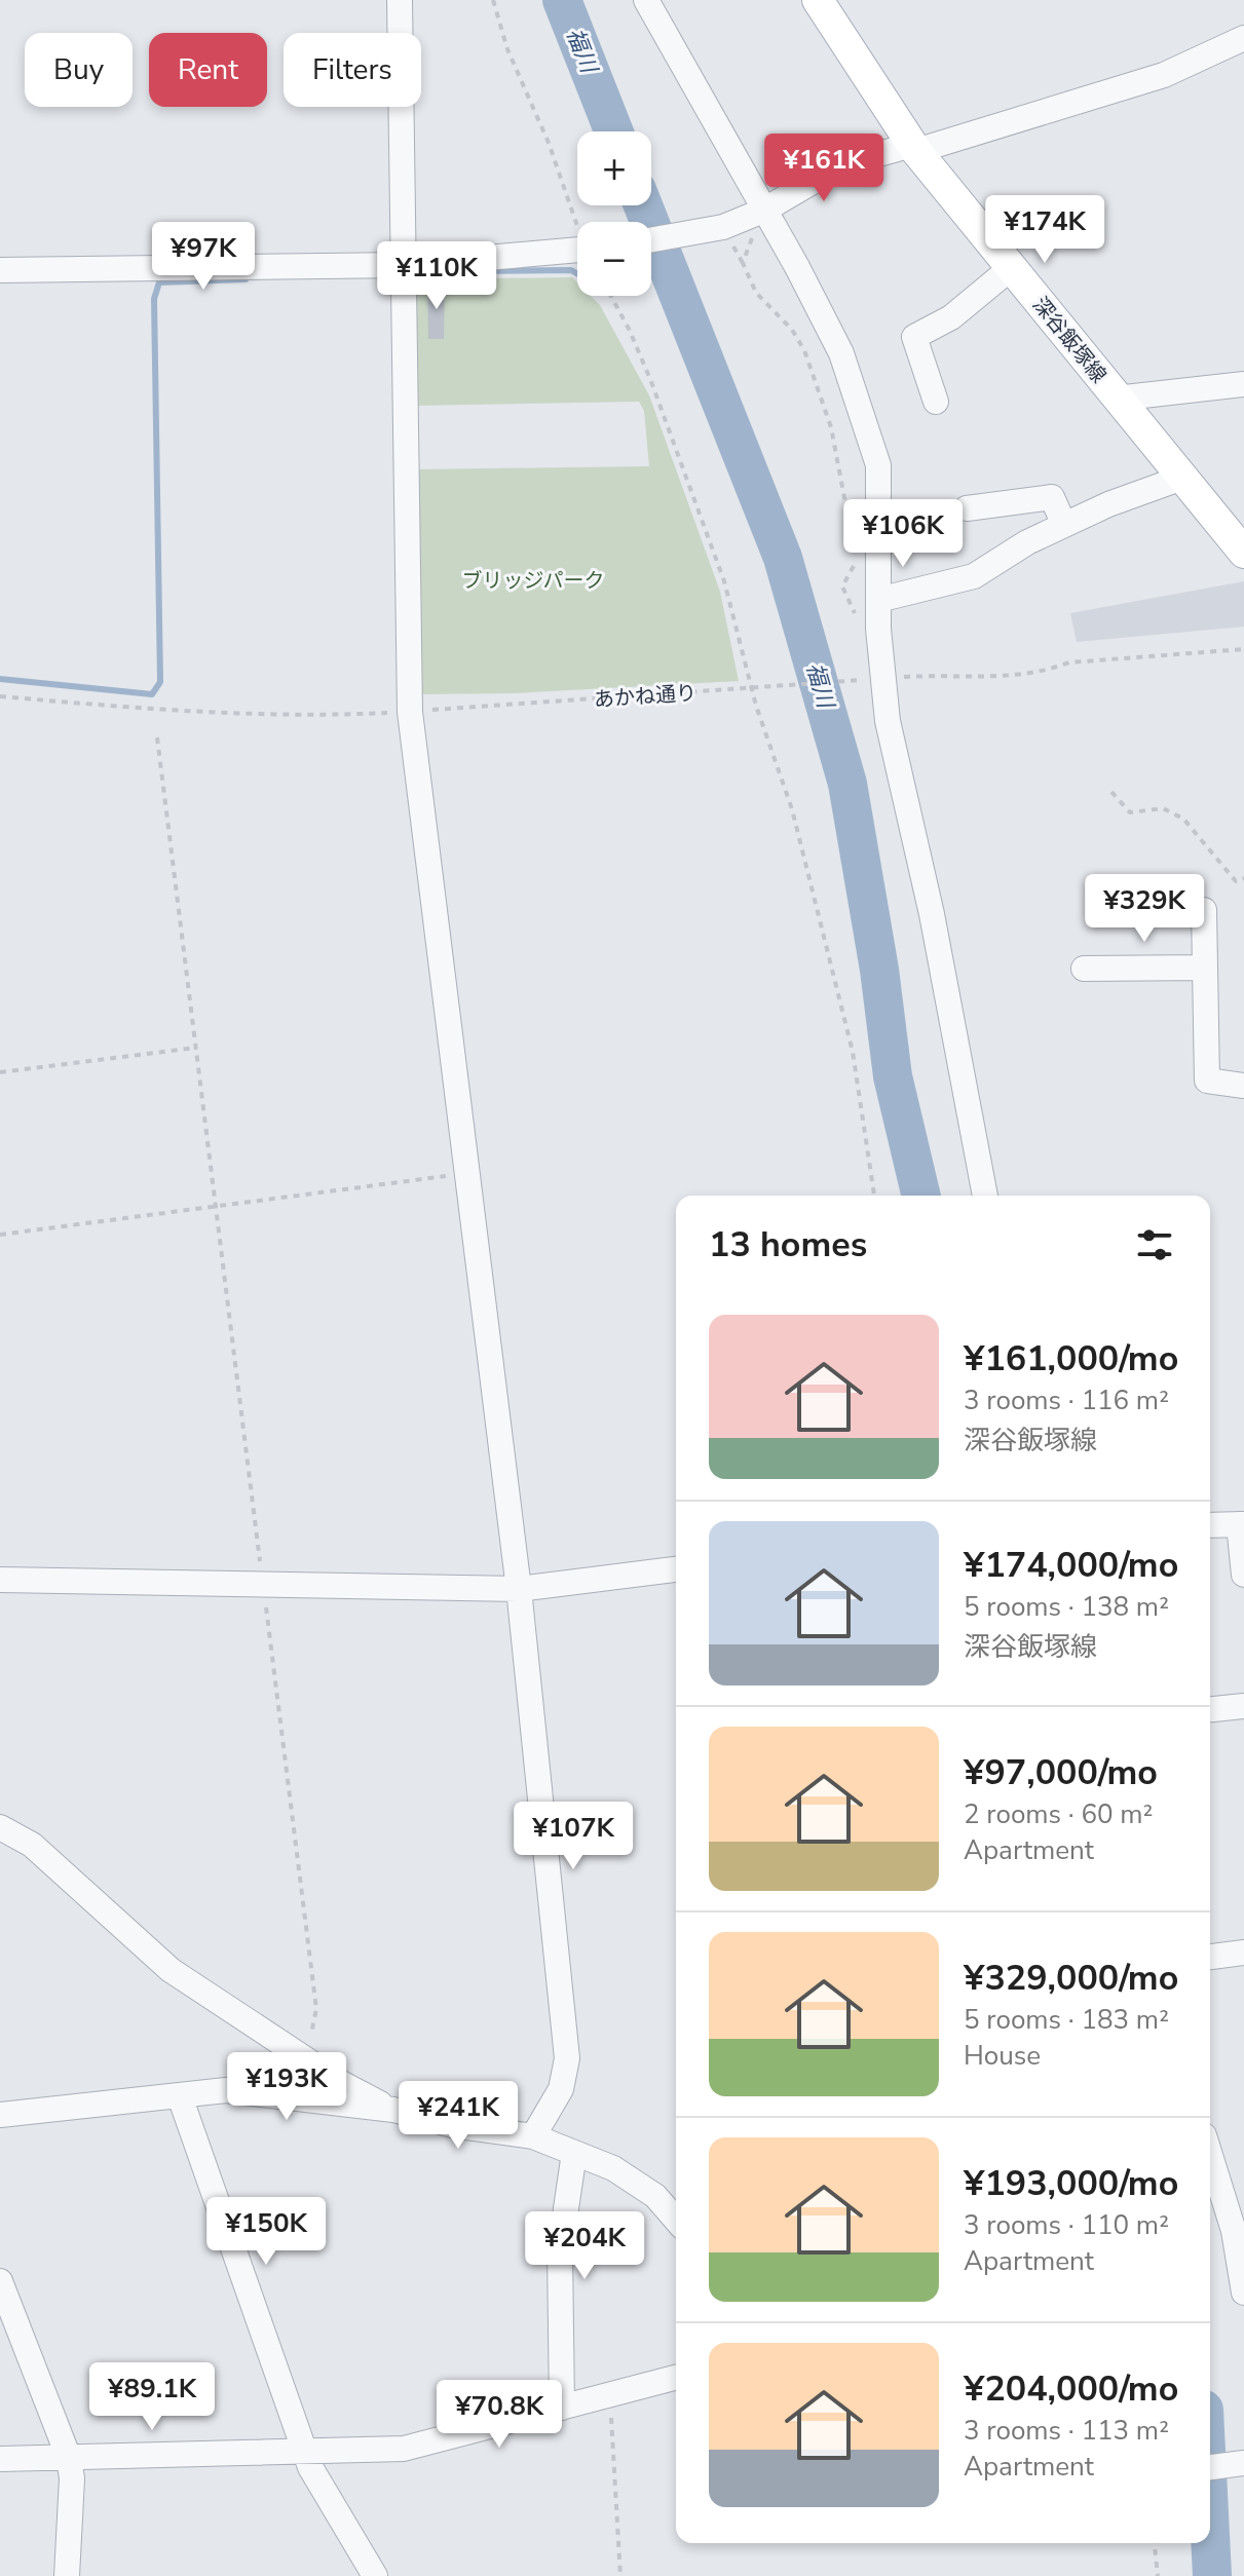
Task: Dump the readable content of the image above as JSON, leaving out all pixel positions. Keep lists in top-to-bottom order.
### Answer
{
  "streets": {
    "main road": ["深谷飯塚線"],
    "path": ["あかね通り"]
  },
  "water": ["福川"],
  "parks": ["ブリッジパーク"],
  "page": {
    "chip": ["Buy", "Rent", "Filters"],
    "map_buttons": ["+", "−"],
    "price": [
      "¥161K",
      "¥174K",
      "¥97K",
      "¥110K",
      "¥106K",
      "¥329K",
      "¥107K",
      "¥193K",
      "¥241K",
      "¥150K",
      "¥204K",
      "¥89.1K",
      "¥70.8K"
    ],
    "heading": "13 homes",
    "list": [
      {
        "name": "¥161,000/mo",
        "note": "3 rooms · 116 m² · 深谷飯塚線"
      },
      {
        "name": "¥174,000/mo",
        "note": "5 rooms · 138 m² · 深谷飯塚線"
      },
      {
        "name": "¥97,000/mo",
        "note": "2 rooms · 60 m² · Apartment"
      },
      {
        "name": "¥329,000/mo",
        "note": "5 rooms · 183 m² · House"
      },
      {
        "name": "¥193,000/mo",
        "note": "3 rooms · 110 m² · Apartment"
      },
      {
        "name": "¥204,000/mo",
        "note": "3 rooms · 113 m² · Apartment"
      }
    ]
  }
}
